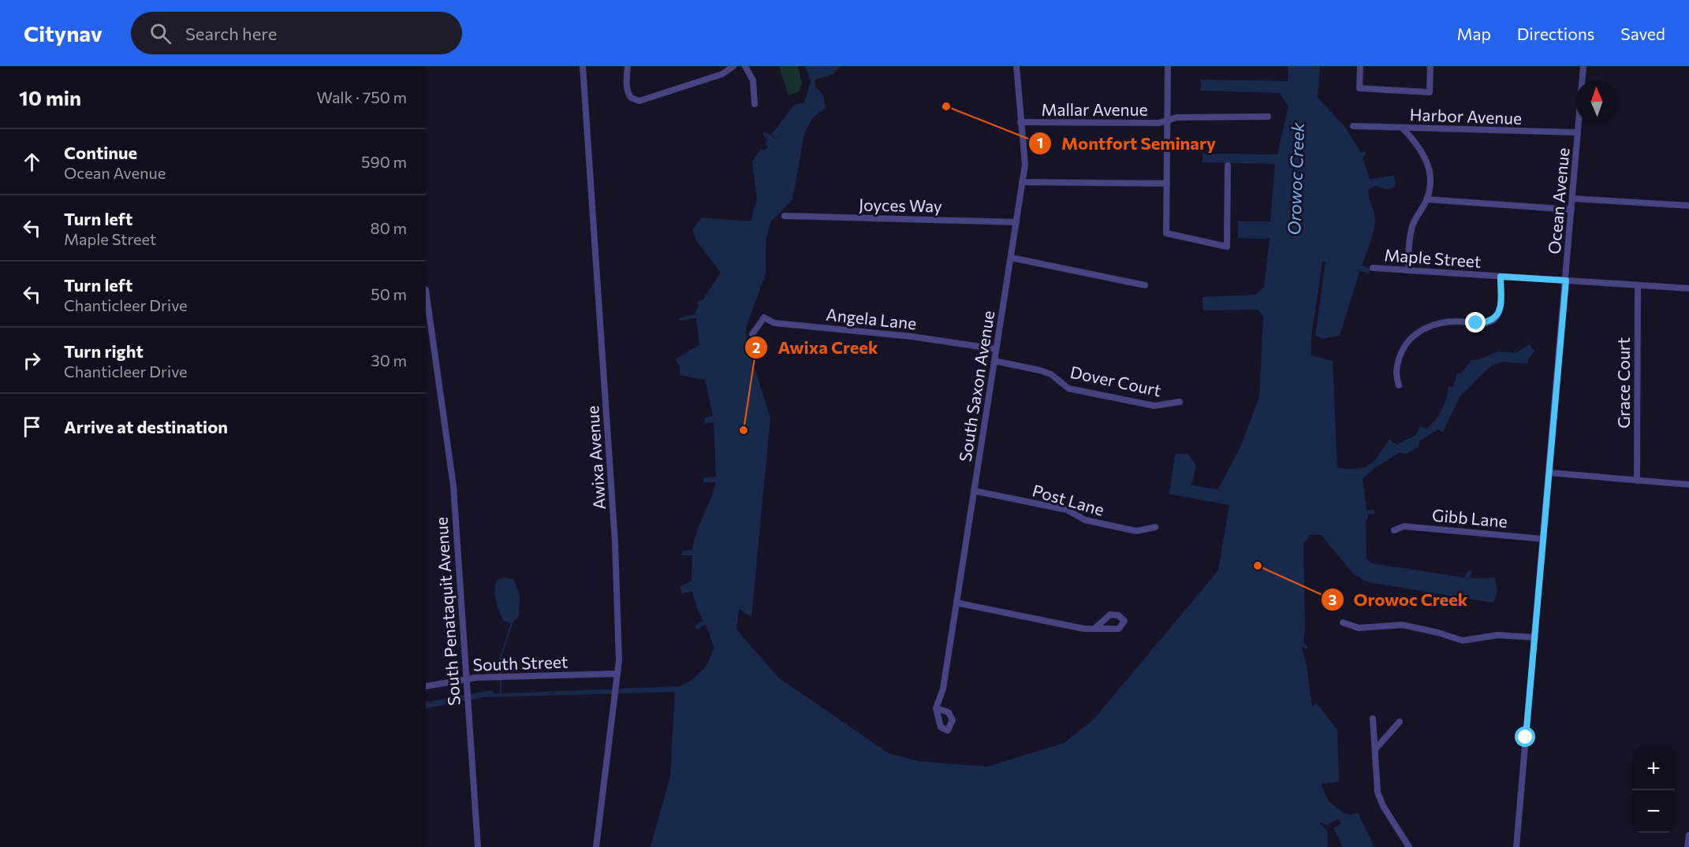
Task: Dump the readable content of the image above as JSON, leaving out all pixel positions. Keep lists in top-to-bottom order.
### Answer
{
  "streets": {
    "street": [
      "Mallar Avenue",
      "Harbor Avenue",
      "Ocean Avenue",
      "Joyces Way",
      "Maple Street",
      "Angela Lane",
      "Dover Court",
      "Grace Court",
      "South Saxon Avenue",
      "Awixa Avenue",
      "Post Lane",
      "Gibb Lane",
      "South Penataquit Avenue",
      "South Street"
    ]
  },
  "crossings": [
    ["Mallar Avenue", "South Saxon Avenue"],
    ["Harbor Avenue", "Ocean Avenue"],
    ["Ocean Avenue", "Maple Street"],
    ["Ocean Avenue", "Gibb Lane"],
    ["Joyces Way", "South Saxon Avenue"],
    ["Maple Street", "Grace Court"],
    ["Angela Lane", "South Saxon Avenue"],
    ["Dover Court", "South Saxon Avenue"],
    ["South Saxon Avenue", "Post Lane"],
    ["Awixa Avenue", "South Street"],
    ["South Penataquit Avenue", "South Street"]
  ],
  "water": ["Orowoc Creek"],
  "places": ["Montfort Seminary", "Awixa Creek", "Orowoc Creek"],
  "north": "top",
  "page": {
    "header": "Citynav",
    "search": "Search here",
    "nav": ["Map", "Directions", "Saved"],
    "heading": ["10 min", "Walk · 750 m"],
    "list": [
      ["Continue", "Ocean Avenue", "590 m"],
      ["Turn left", "Maple Street", "80 m"],
      ["Turn left", "Chanticleer Drive", "50 m"],
      ["Turn right", "Chanticleer Drive", "30 m"],
      "Arrive at destination"
    ],
    "map_buttons": ["+", "−"]
  }
}
